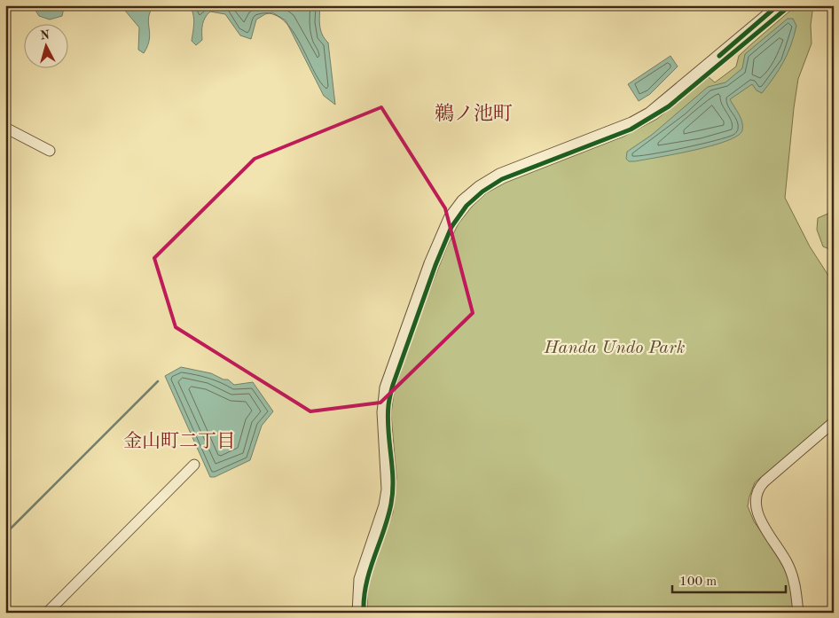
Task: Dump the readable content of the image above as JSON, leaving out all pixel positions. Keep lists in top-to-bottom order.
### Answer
{
  "districts": ["鵜ノ池町", "金山町二丁目"],
  "parks": ["Handa Undo Park"],
  "scale_bar": "100 m",
  "north": "top"
}
